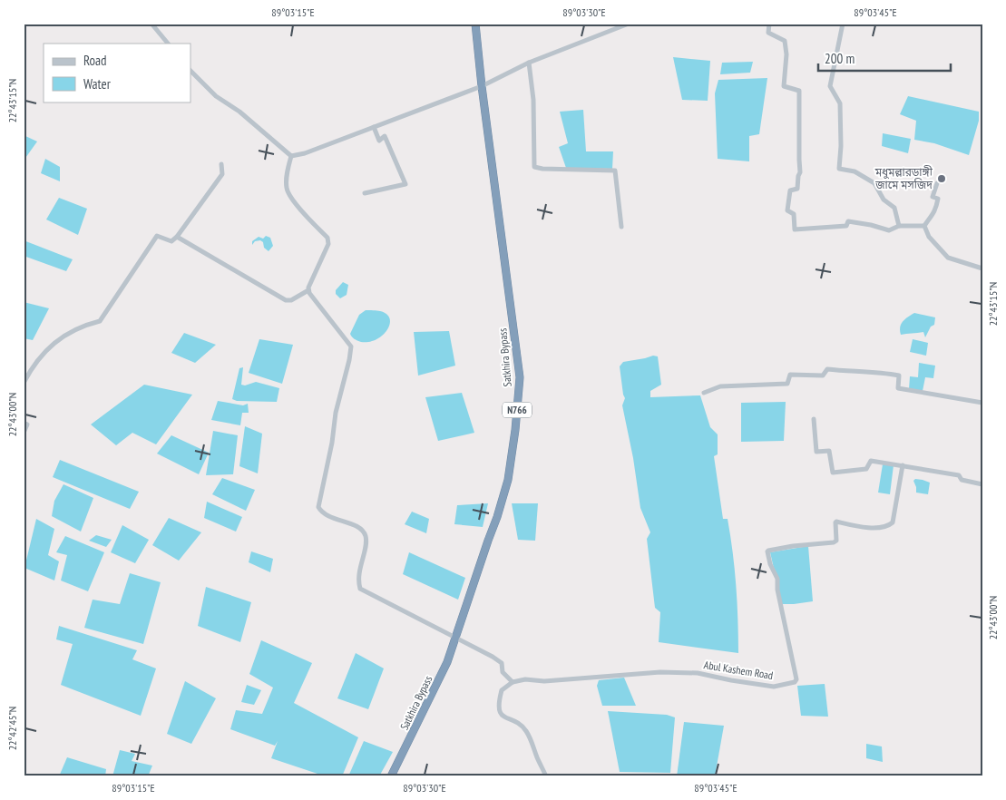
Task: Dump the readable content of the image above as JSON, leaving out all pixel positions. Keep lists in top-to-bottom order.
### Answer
{
  "streets": {
    "highway": ["Satkhira Bypass", "N766"],
    "street": ["Abul Kashem Road"]
  },
  "places": ["মধুমল্লারডাঙ্গী জামে মসজিদ"],
  "legend": ["Road", "Water"],
  "scale_bar": "200 m",
  "coordinates": [
    "89°03'15\"E",
    "89°03'30\"E",
    "89°03'45\"E",
    "22°43'15\"N",
    "22°43'00\"N",
    "22°42'45\"N"
  ]
}
